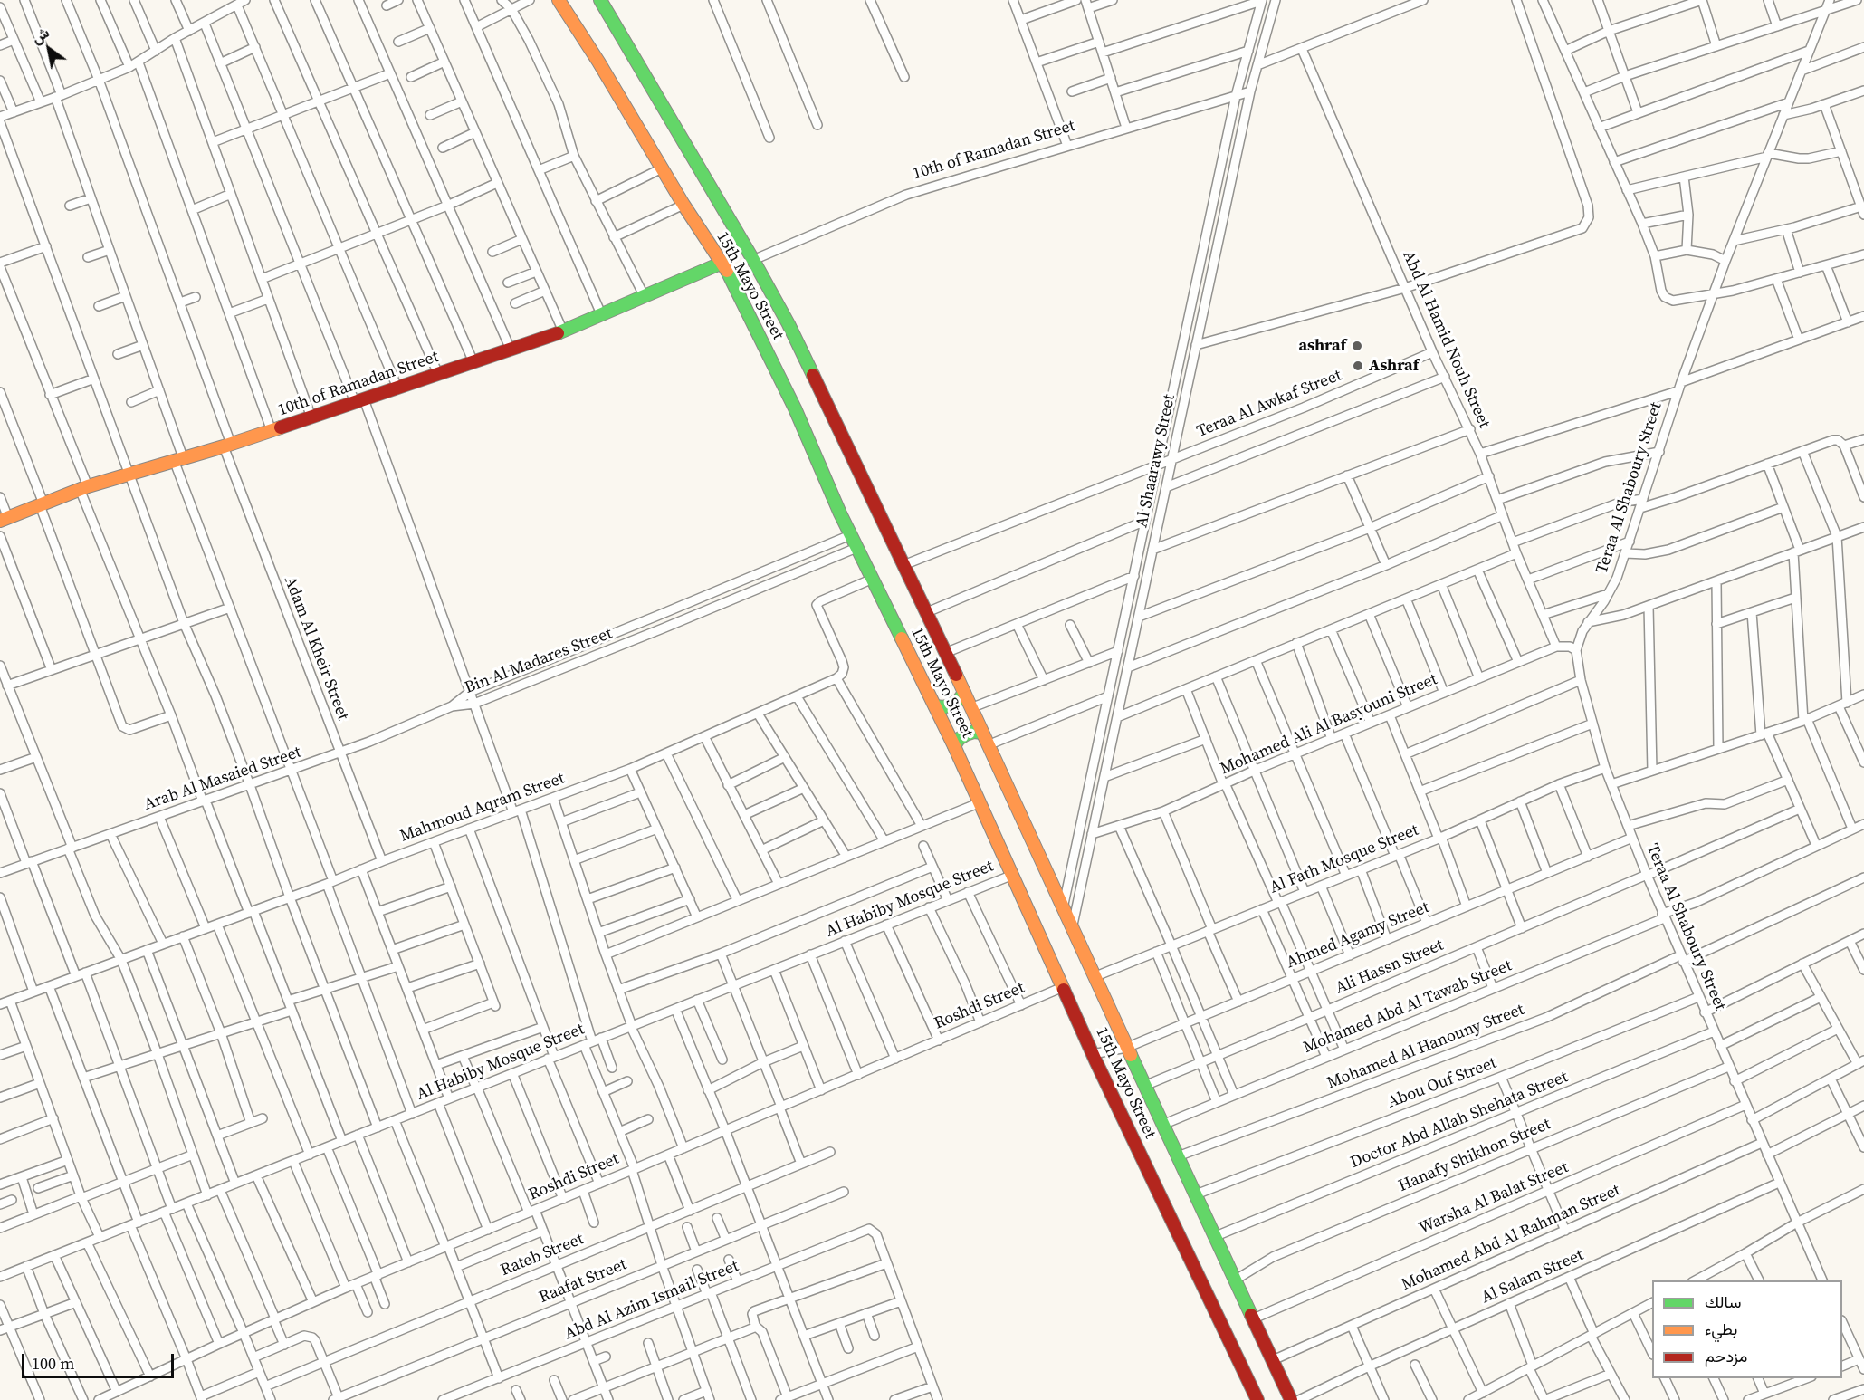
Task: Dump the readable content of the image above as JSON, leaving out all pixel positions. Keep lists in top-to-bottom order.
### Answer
{
  "streets": {
    "main road": ["10th of Ramadan Street", "15th Mayo Street"],
    "street": [
      "Abd Al Hamid Nouh Street",
      "Teraa Al Awkaf Street",
      "Al Shaarawy Street",
      "Teraa Al Shaboury Street",
      "Adam Al Kheir Street",
      "Bin Al Madares Street",
      "Mohamed Ali Al Basyouni Street",
      "Arab Al Masaied Street",
      "Mahmoud Aqram Street",
      "Al Fath Mosque Street",
      "Al Habiby Mosque Street",
      "Ahmed Agamy Street",
      "Ali Hassn Street",
      "Roshdi Street",
      "Mohamed Abd Al Tawab Street",
      "Mohamed Al Hanouny Street",
      "Abou Ouf Street",
      "Doctor Abd Allah Shehata Street",
      "Hanafy Shikhon Street",
      "Warsha Al Balat Street",
      "Mohamed Abd Al Rahman Street",
      "Rateb Street",
      "Al Salam Street",
      "Raafat Street",
      "Abd Al Azim Ismail Street"
    ]
  },
  "crossings": [
    ["10th of Ramadan Street", "15th Mayo Street"],
    ["10th of Ramadan Street", "Al Shaarawy Street"],
    ["10th of Ramadan Street", "Adam Al Kheir Street"],
    ["15th Mayo Street", "Teraa Al Awkaf Street"],
    ["15th Mayo Street", "Al Shaarawy Street"],
    ["15th Mayo Street", "Bin Al Madares Street"],
    ["15th Mayo Street", "Al Fath Mosque Street"],
    ["15th Mayo Street", "Al Habiby Mosque Street"],
    ["15th Mayo Street", "Ahmed Agamy Street"],
    ["15th Mayo Street", "Ali Hassn Street"],
    ["15th Mayo Street", "Roshdi Street"],
    ["15th Mayo Street", "Mohamed Abd Al Tawab Street"],
    ["15th Mayo Street", "Mohamed Al Hanouny Street"],
    ["15th Mayo Street", "Abou Ouf Street"],
    ["15th Mayo Street", "Doctor Abd Allah Shehata Street"],
    ["15th Mayo Street", "Hanafy Shikhon Street"],
    ["15th Mayo Street", "Warsha Al Balat Street"],
    ["15th Mayo Street", "Mohamed Abd Al Rahman Street"],
    ["Abd Al Hamid Nouh Street", "Teraa Al Awkaf Street"],
    ["Abd Al Hamid Nouh Street", "Mohamed Ali Al Basyouni Street"],
    ["Teraa Al Awkaf Street", "Al Shaarawy Street"],
    ["Al Shaarawy Street", "Mohamed Ali Al Basyouni Street"],
    ["Teraa Al Shaboury Street", "Al Fath Mosque Street"],
    ["Teraa Al Shaboury Street", "Ahmed Agamy Street"],
    ["Teraa Al Shaboury Street", "Ali Hassn Street"],
    ["Teraa Al Shaboury Street", "Mohamed Abd Al Tawab Street"],
    ["Teraa Al Shaboury Street", "Mohamed Al Hanouny Street"],
    ["Teraa Al Shaboury Street", "Abou Ouf Street"],
    ["Teraa Al Shaboury Street", "Doctor Abd Allah Shehata Street"],
    ["Teraa Al Shaboury Street", "Hanafy Shikhon Street"],
    ["Teraa Al Shaboury Street", "Warsha Al Balat Street"],
    ["Teraa Al Shaboury Street", "Mohamed Abd Al Rahman Street"],
    ["Teraa Al Shaboury Street", "Al Salam Street"],
    ["Adam Al Kheir Street", "Arab Al Masaied Street"],
    ["Adam Al Kheir Street", "Mahmoud Aqram Street"],
    ["Bin Al Madares Street", "Arab Al Masaied Street"]
  ],
  "places": ["ashraf", "Ashraf"],
  "legend": ["سالك", "بطيء", "مزدحم"],
  "scale_bar": "100 m",
  "north": "top left"
}
